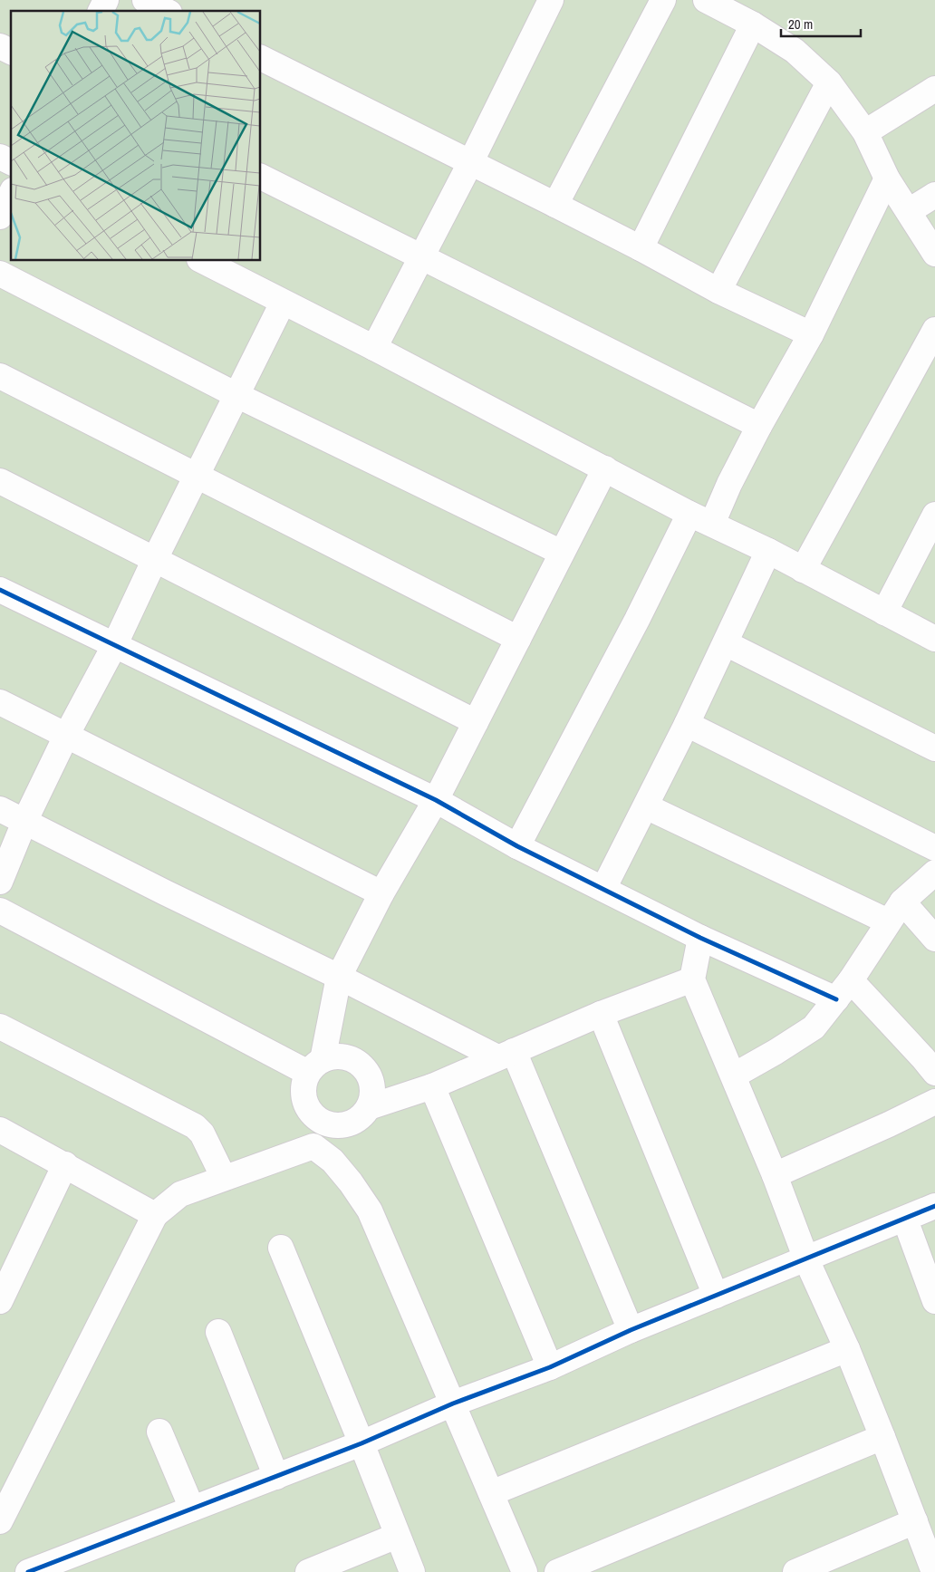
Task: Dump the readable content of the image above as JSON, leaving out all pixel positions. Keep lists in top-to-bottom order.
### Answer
{
  "scale_bar": "20 m"
}
